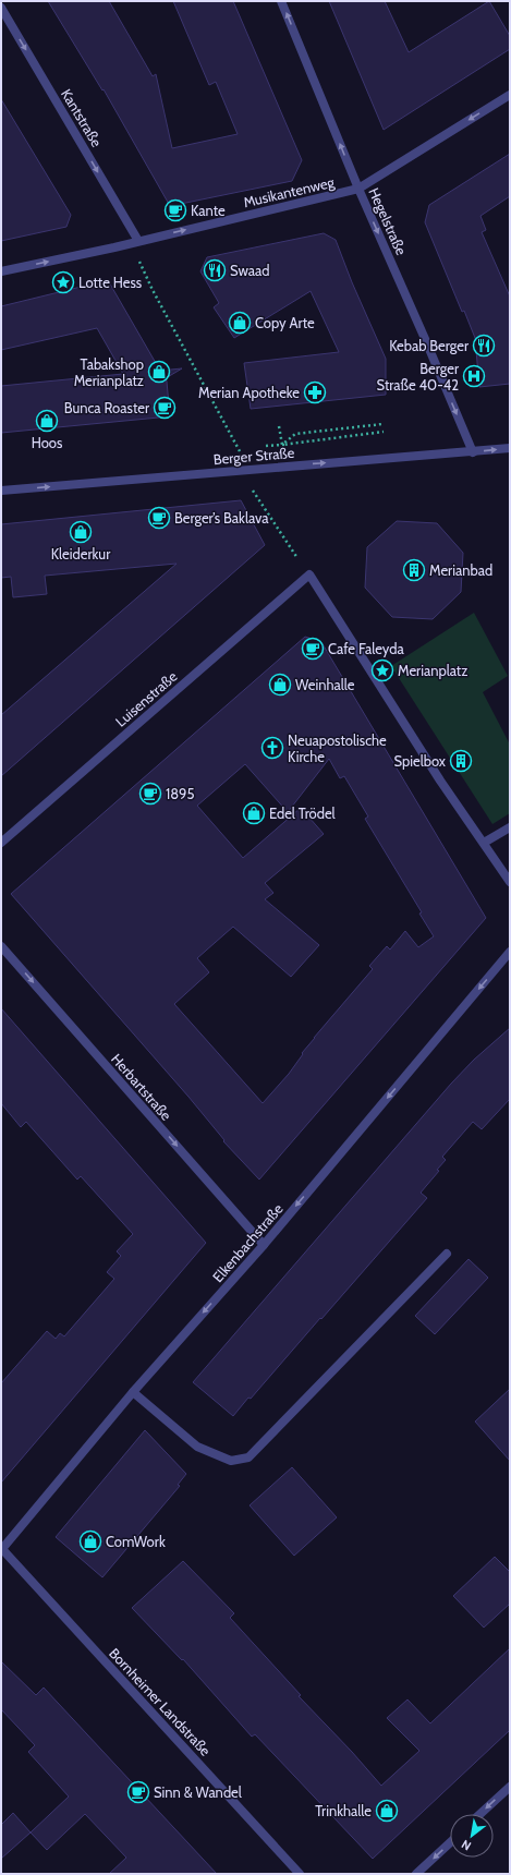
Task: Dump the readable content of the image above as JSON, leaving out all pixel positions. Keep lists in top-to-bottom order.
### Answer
{
  "streets": {
    "street": [
      "Kantstraße",
      "Musikantenweg",
      "Hegelstraße",
      "Berger Straße",
      "Luisenstraße",
      "Herbartstraße",
      "Elkenbachstraße",
      "Bornheimer Landstraße"
    ]
  },
  "crossings": [
    ["Kantstraße", "Musikantenweg"],
    ["Musikantenweg", "Hegelstraße"],
    ["Hegelstraße", "Berger Straße"],
    ["Herbartstraße", "Elkenbachstraße"],
    ["Elkenbachstraße", "Bornheimer Landstraße"]
  ],
  "one_way": [
    "Kantstraße",
    "Berger Straße",
    "Herbartstraße",
    "Elkenbachstraße"
  ],
  "places": {
    "cafe": [
      "Kante",
      "Bunca Roaster",
      "Berger’s Baklava",
      "Cafe Faleyda",
      "1895",
      "Sinn & Wandel"
    ],
    "restaurant": ["Swaad", "Kebab Berger"],
    "place": ["Lotte Hess", "Merianplatz"],
    "shop": [
      "Copy Arte",
      "Tabakshop Merianplatz",
      "Hoos",
      "Kleiderkur",
      "Weinhalle",
      "Edel Trödel",
      "ComWork",
      "Trinkhalle"
    ],
    "hospital": ["Berger Straße 40-42"],
    "pharmacy": ["Merian Apotheke"],
    "building": ["Merianbad", "Spielbox"],
    "church": ["Neuapostolische Kirche"]
  },
  "north": "bottom left"
}
